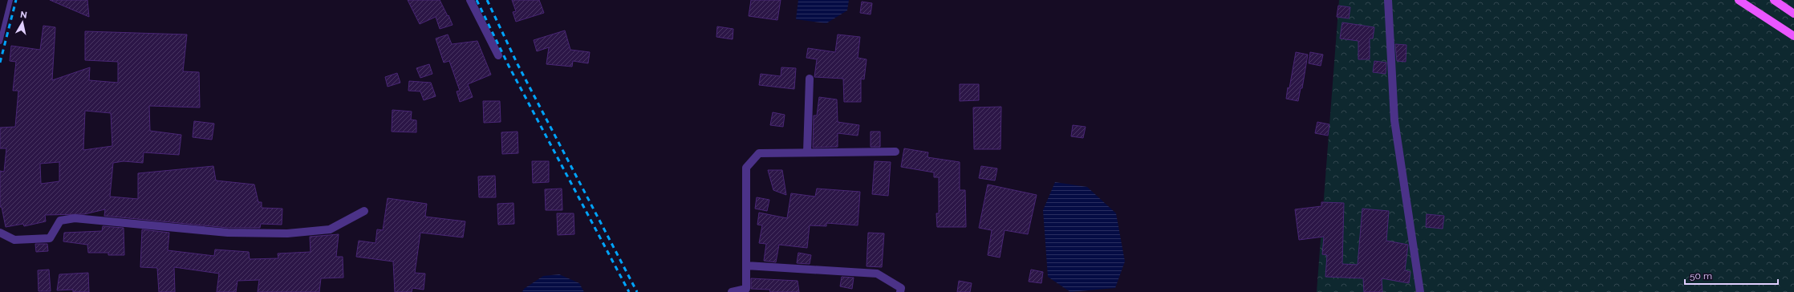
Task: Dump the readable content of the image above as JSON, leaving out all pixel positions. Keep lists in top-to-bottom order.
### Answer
{
  "scale_bar": "50 m",
  "north": "top"
}
